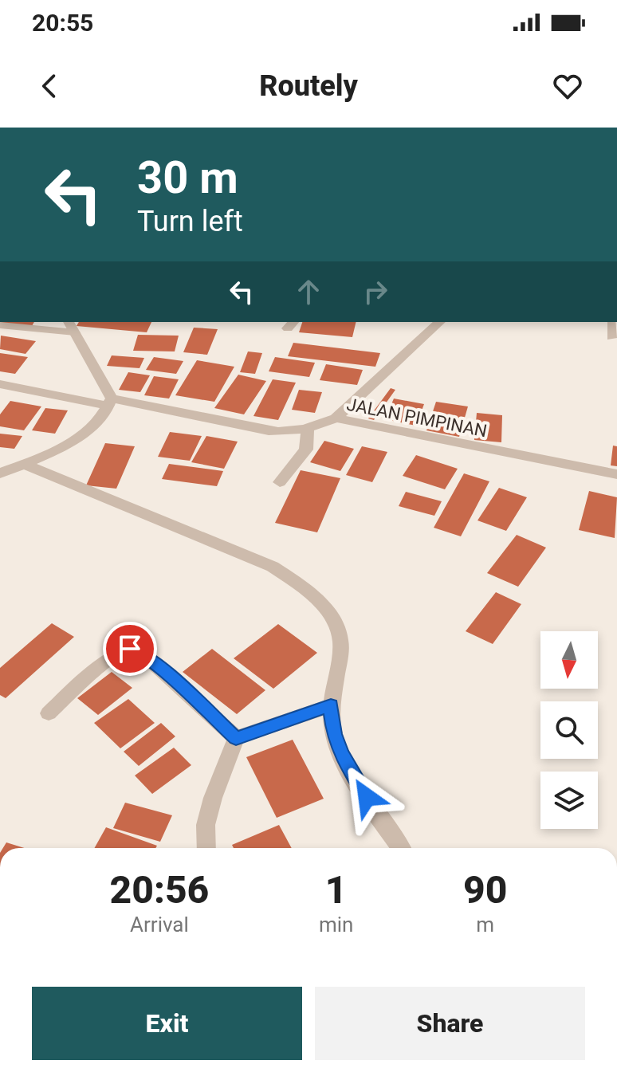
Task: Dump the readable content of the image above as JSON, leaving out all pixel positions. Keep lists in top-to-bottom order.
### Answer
{
  "streets": {
    "street": ["JALAN PIMPINAN"]
  },
  "north": "bottom",
  "page": {
    "status": "20:55",
    "header": "Routely",
    "turn": ["30 m", "Turn left"],
    "eta": [
      "20:56",
      "Arrival",
      "1",
      "min",
      "90",
      "m"
    ],
    "buttons": ["Exit", "Share"]
  }
}
